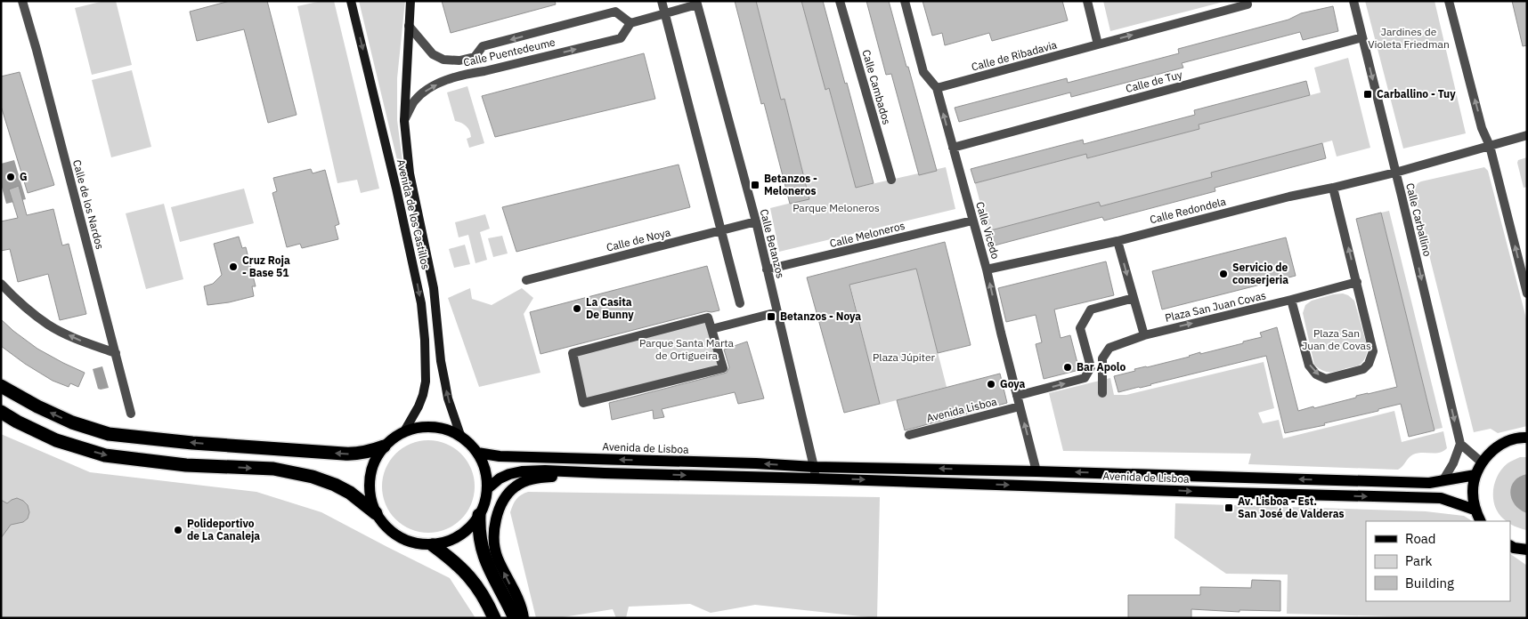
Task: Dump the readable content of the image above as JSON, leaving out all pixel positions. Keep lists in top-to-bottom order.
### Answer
{
  "streets": {
    "main road": ["Avenida de Lisboa"],
    "street": [
      "Calle Puentedeume",
      "Calle de Ribadavia",
      "Calle de Tuy",
      "Calle Cambados",
      "Calle de los Nardos",
      "Calle Redondela",
      "Avenida de los Castillos",
      "Calle Carballino",
      "Calle Vicedo",
      "Calle Meloneros",
      "Calle de Noya",
      "Calle Betanzos",
      "Plaza San Juan Covas",
      "Avenida Lisboa"
    ]
  },
  "crossings": [
    ["Calle Puentedeume", "Avenida de los Castillos"],
    ["Calle de Ribadavia", "Calle Vicedo"],
    ["Calle de Tuy", "Calle Carballino"],
    ["Calle de Tuy", "Calle Vicedo"],
    ["Calle Redondela", "Calle Carballino"],
    ["Calle Redondela", "Calle Vicedo"],
    ["Avenida de los Castillos", "Avenida de Lisboa"],
    ["Calle Vicedo", "Calle Meloneros"],
    ["Calle Vicedo", "Avenida Lisboa"],
    ["Calle Vicedo", "Avenida de Lisboa"],
    ["Calle Meloneros", "Calle Betanzos"],
    ["Calle de Noya", "Calle Betanzos"],
    ["Calle Betanzos", "Avenida de Lisboa"]
  ],
  "one_way": [
    "Calle de Ribadavia",
    "Calle Carballino",
    "Calle Vicedo",
    "Plaza San Juan Covas"
  ],
  "parks": [
    "Jardines de Violeta Friedman",
    "Parque Meloneros",
    "Plaza San Juan de Covas",
    "Parque Santa Marta de Ortigueira",
    "Plaza Júpiter"
  ],
  "places": {
    "transit": [
      "Carballino - Tuy",
      "Betanzos - Meloneros",
      "Betanzos - Noya",
      "Av. Lisboa - Est. San José de Valderas"
    ],
    "other": [
      "G",
      "Cruz Roja - Base 51",
      "Servicio de conserjeria",
      "La Casita De Bunny",
      "Bar Apolo",
      "Goya",
      "Polideportivo de La Canaleja"
    ]
  },
  "legend": ["Road", "Park", "Building"]
}
